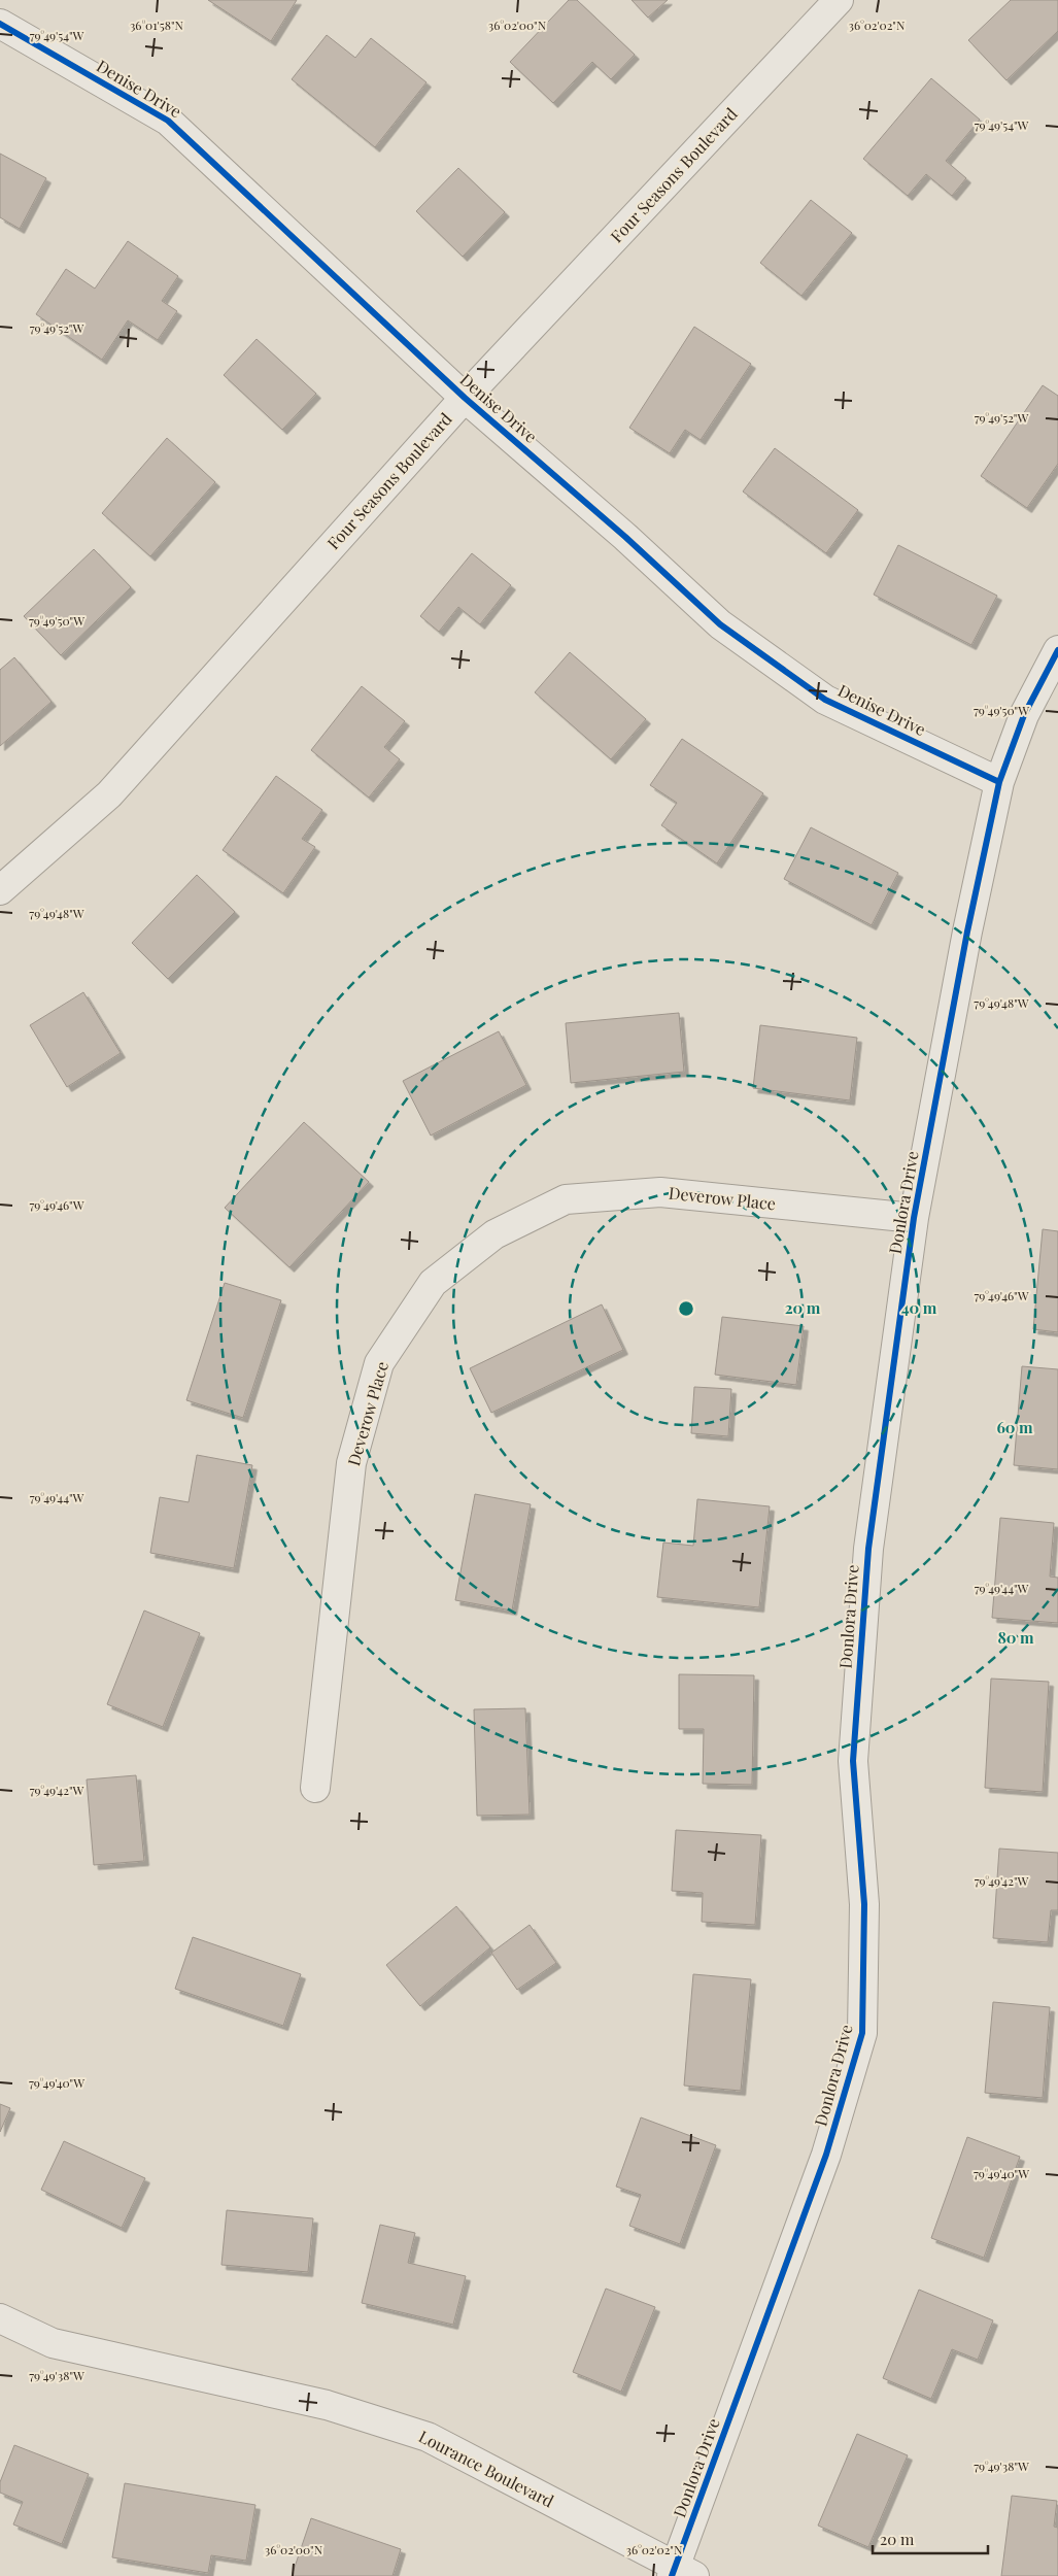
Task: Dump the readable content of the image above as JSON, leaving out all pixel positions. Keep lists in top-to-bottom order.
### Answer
{
  "streets": {
    "street": [
      "Denise Drive",
      "Four Seasons Boulevard",
      "Deverow Place",
      "Donlora Drive",
      "Lourance Boulevard"
    ]
  },
  "crossings": [
    ["Denise Drive", "Four Seasons Boulevard"],
    ["Denise Drive", "Donlora Drive"],
    ["Deverow Place", "Donlora Drive"],
    ["Donlora Drive", "Lourance Boulevard"]
  ],
  "scale_bar": "20 m",
  "coordinates": [
    "36°01'58\"N",
    "36°02'00\"N",
    "36°02'02\"N",
    "79°49'54\"W",
    "79°49'52\"W",
    "79°49'50\"W",
    "79°49'48\"W",
    "79°49'46\"W",
    "79°49'44\"W",
    "79°49'42\"W",
    "79°49'40\"W",
    "79°49'38\"W"
  ],
  "rings": [
    "20 m",
    "40 m",
    "60 m",
    "80 m"
  ]
}
